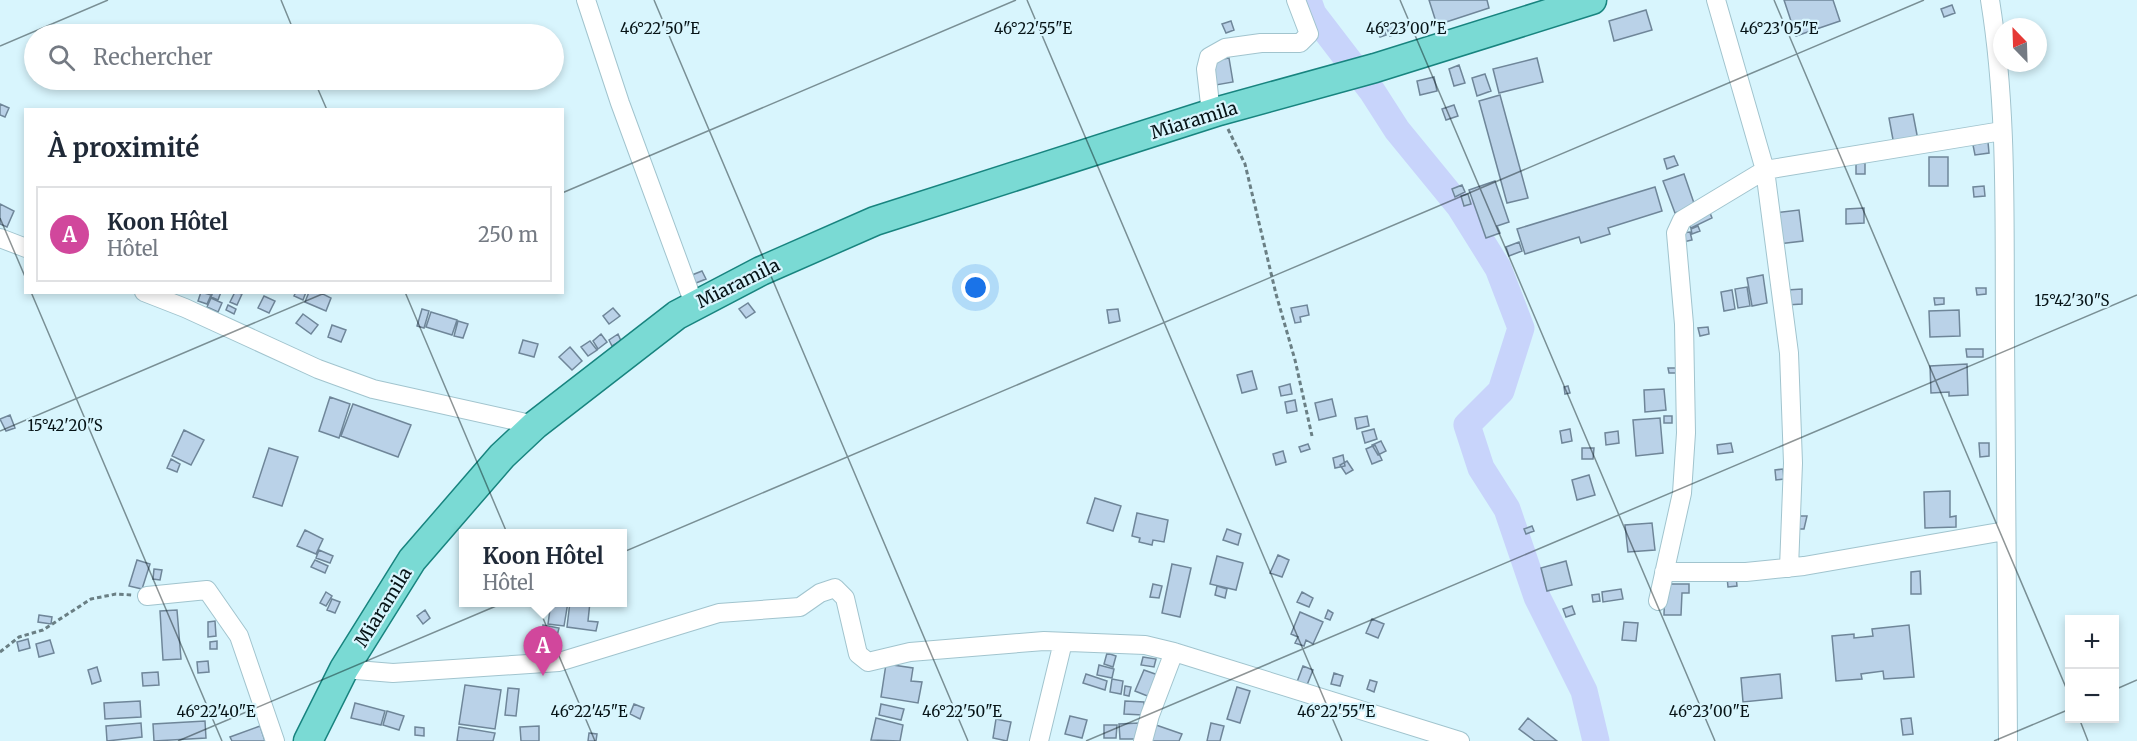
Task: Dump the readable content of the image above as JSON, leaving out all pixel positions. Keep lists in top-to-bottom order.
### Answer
{
  "streets": {
    "main road": ["Miaramila"]
  },
  "north": "top left",
  "page": {
    "search": "Rechercher",
    "heading": "À proximité",
    "list": [
      {
        "mark": "A",
        "name": "Koon Hôtel",
        "note": "Hôtel",
        "value": "250 m"
      }
    ],
    "popup": ["Koon Hôtel", "Hôtel"],
    "map_buttons": ["+", "−"],
    "pins": "A"
  },
  "coordinates": [
    "46°22'50\"E",
    "46°22'55\"E",
    "46°23'00\"E",
    "46°23'05\"E",
    "15°42'30\"S",
    "15°42'20\"S",
    "46°22'40\"E",
    "46°22'45\"E"
  ]
}
